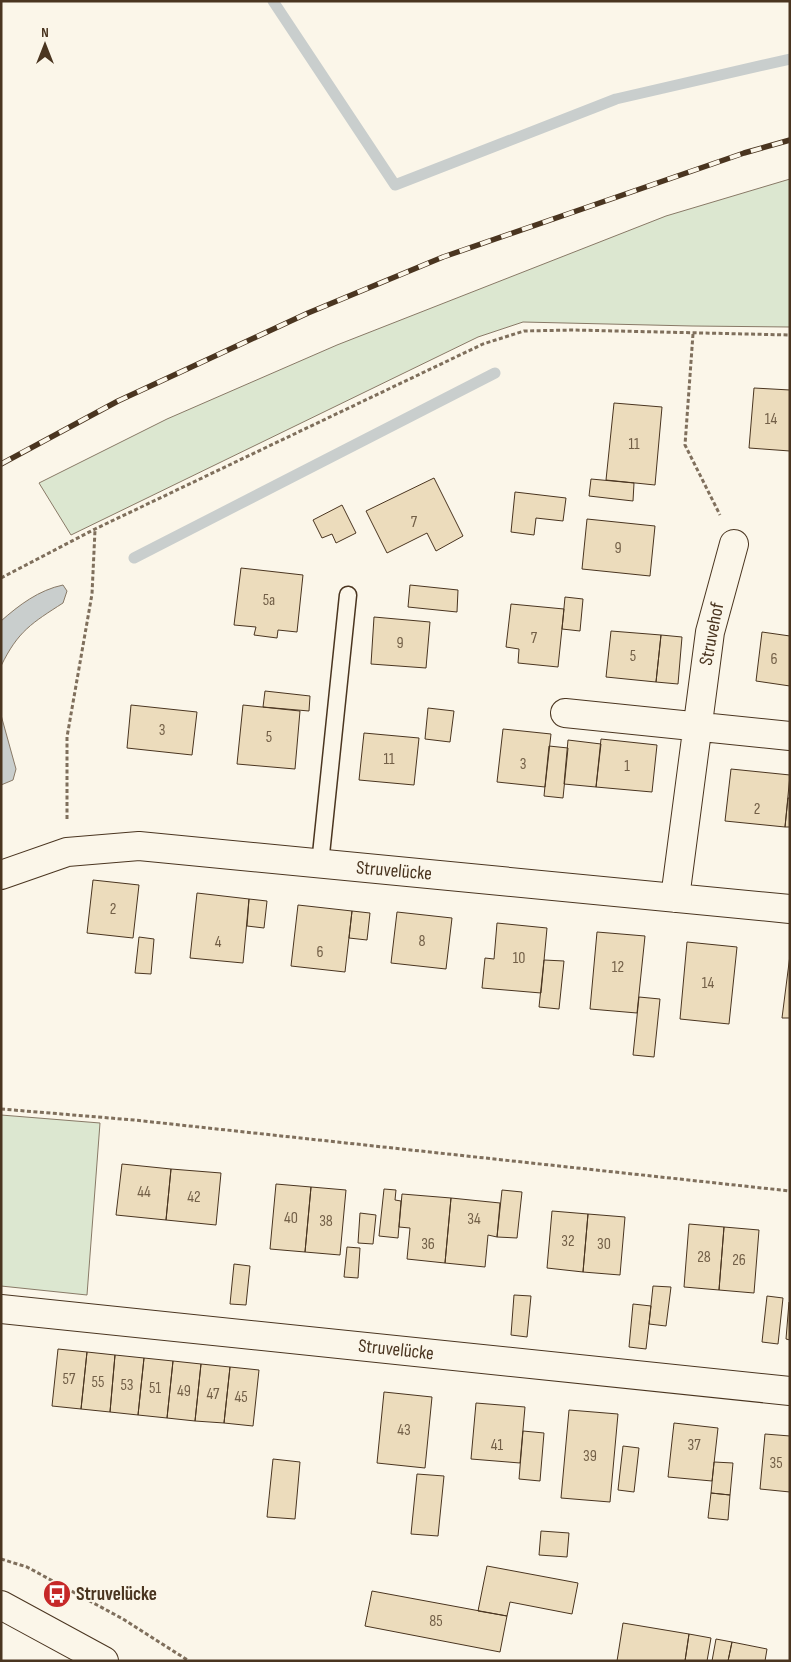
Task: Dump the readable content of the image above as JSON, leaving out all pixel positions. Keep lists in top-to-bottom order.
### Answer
{
  "streets": {
    "street": ["Struvehof", "Struvelücke"]
  },
  "crossings": [
    ["Struvehof", "Struvelücke"]
  ],
  "places": {
    "bus stop": ["Struvelücke"]
  },
  "house_numbers": [
    "14",
    "11",
    "7",
    "9",
    "5a",
    "7",
    "9",
    "5",
    "6",
    "3",
    "5",
    "11",
    "3",
    "1",
    "2",
    "2",
    "8",
    "4",
    "6",
    "10",
    "12",
    "14",
    "44",
    "42",
    "40",
    "34",
    "38",
    "32",
    "36",
    "30",
    "28",
    "26",
    "57",
    "55",
    "53",
    "51",
    "49",
    "47",
    "45",
    "43",
    "41",
    "37",
    "39",
    "35",
    "85"
  ],
  "north": "top"
}
